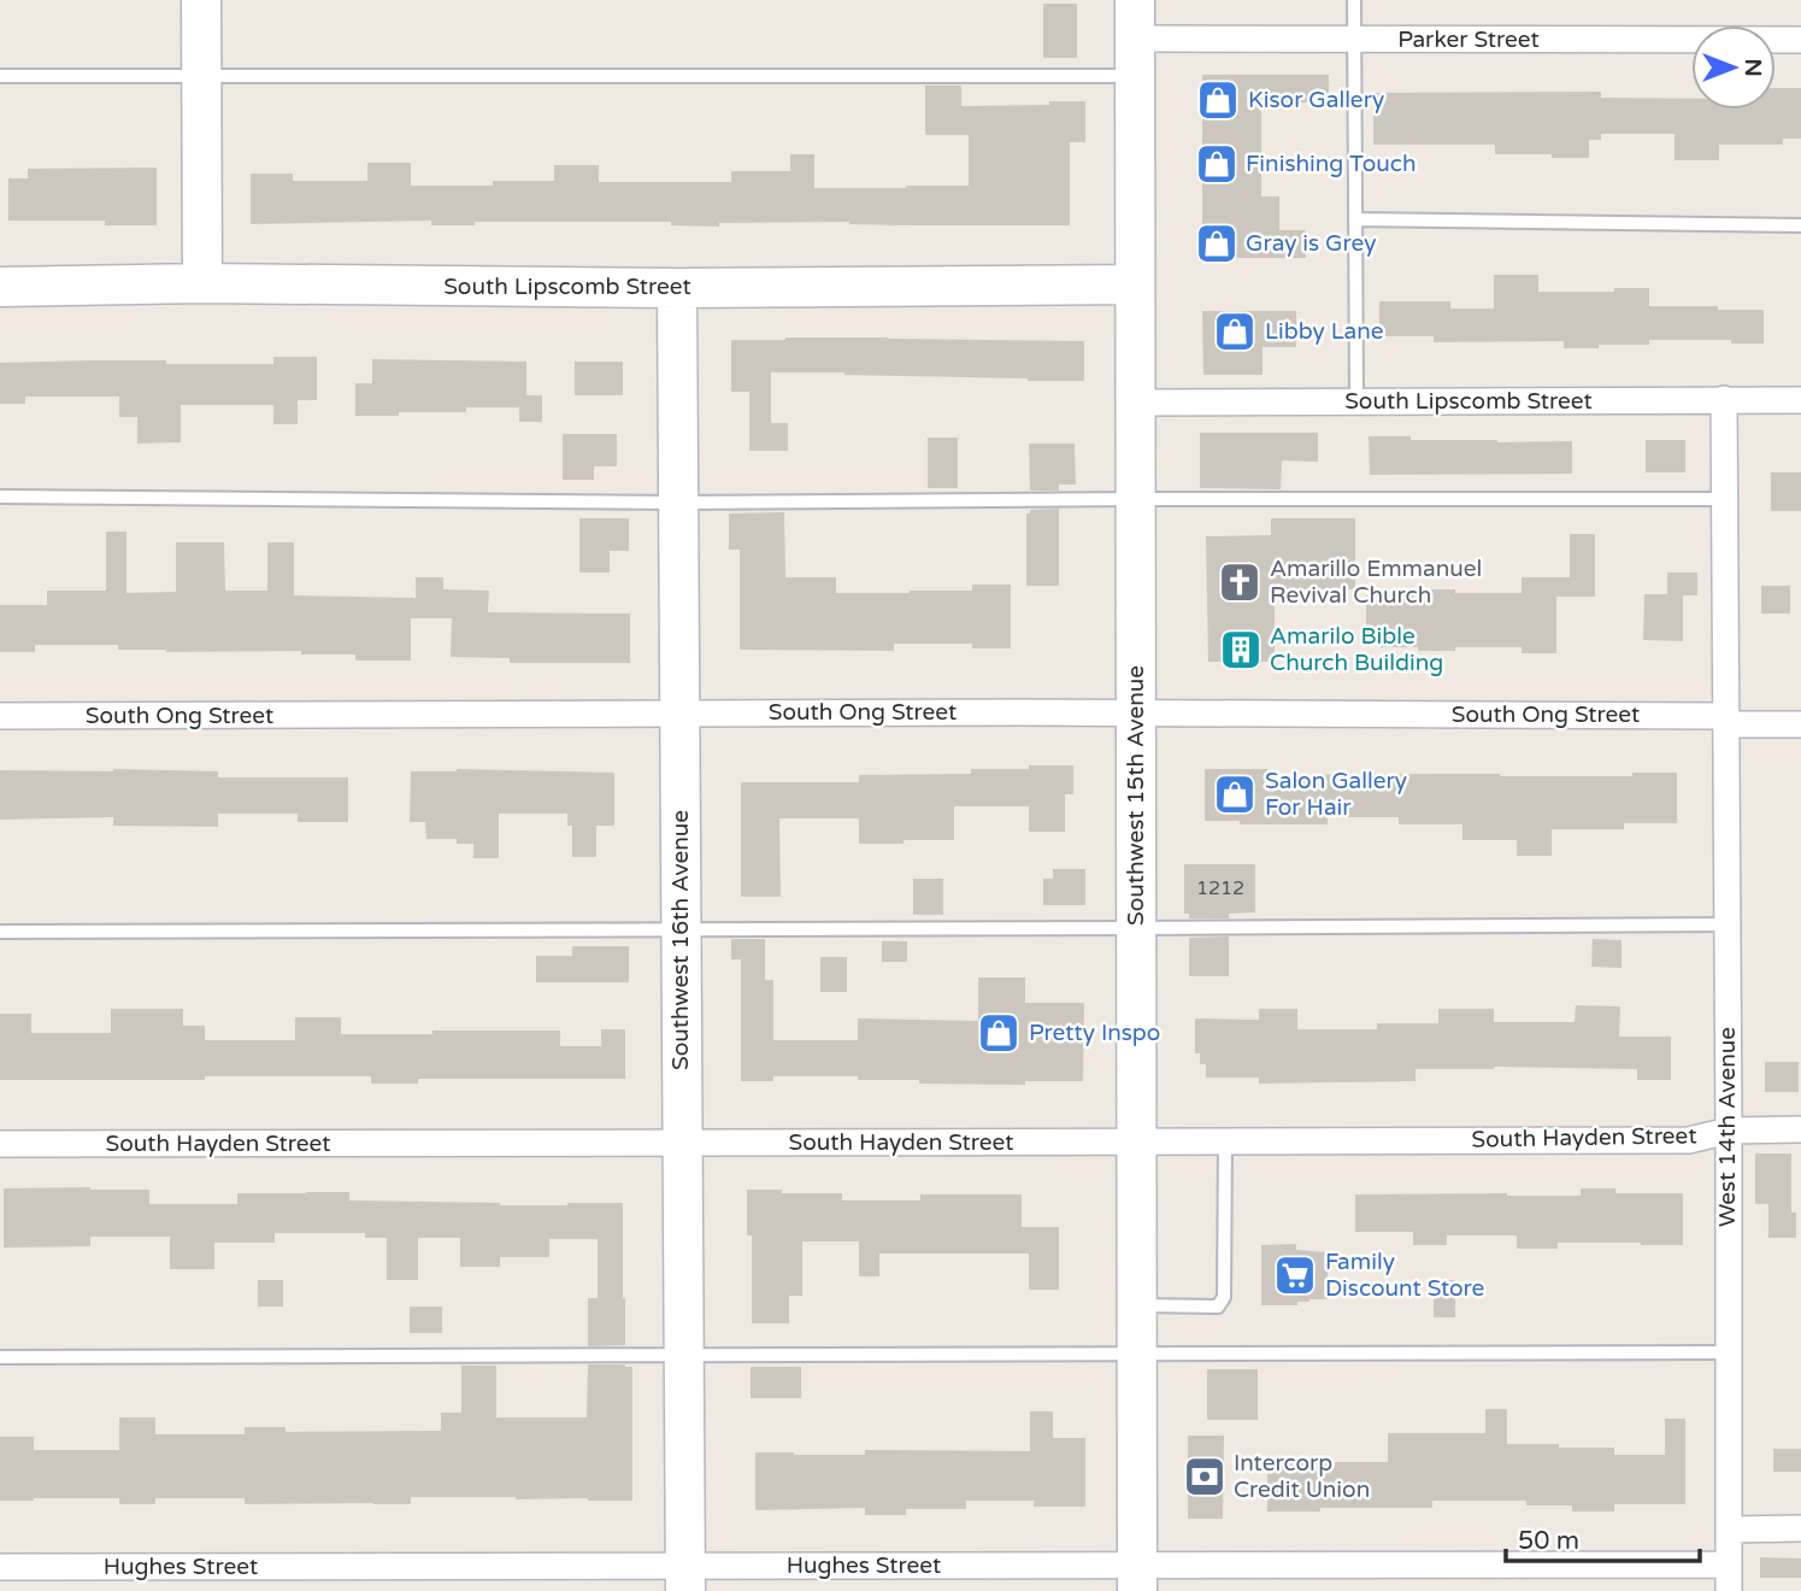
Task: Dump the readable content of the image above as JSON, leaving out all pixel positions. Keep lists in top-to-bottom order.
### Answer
{
  "streets": {
    "street": [
      "Parker Street",
      "South Lipscomb Street",
      "South Ong Street",
      "Southwest 15th Avenue",
      "Southwest 16th Avenue",
      "West 14th Avenue",
      "South Hayden Street",
      "Hughes Street"
    ]
  },
  "crossings": [
    ["Parker Street", "Southwest 15th Avenue"],
    ["South Lipscomb Street", "Southwest 15th Avenue"],
    ["South Lipscomb Street", "Southwest 16th Avenue"],
    ["South Lipscomb Street", "West 14th Avenue"],
    ["South Ong Street", "Southwest 15th Avenue"],
    ["South Ong Street", "Southwest 16th Avenue"],
    ["South Ong Street", "West 14th Avenue"],
    ["Southwest 15th Avenue", "South Hayden Street"],
    ["Southwest 15th Avenue", "Hughes Street"],
    ["Southwest 16th Avenue", "South Hayden Street"],
    ["Southwest 16th Avenue", "Hughes Street"],
    ["West 14th Avenue", "South Hayden Street"],
    ["West 14th Avenue", "Hughes Street"]
  ],
  "places": {
    "shop": [
      "Kisor Gallery",
      "Finishing Touch",
      "Gray is Grey",
      "Libby Lane",
      "Salon Gallery For Hair",
      "Pretty Inspo"
    ],
    "church": ["Amarillo Emmanuel Revival Church"],
    "building": ["Amarilo Bible Church Building"],
    "supermarket": ["Family Discount Store"],
    "bank": ["Intercorp Credit Union"]
  },
  "house_numbers": ["1212"],
  "scale_bar": "50 m",
  "north": "right"
}
